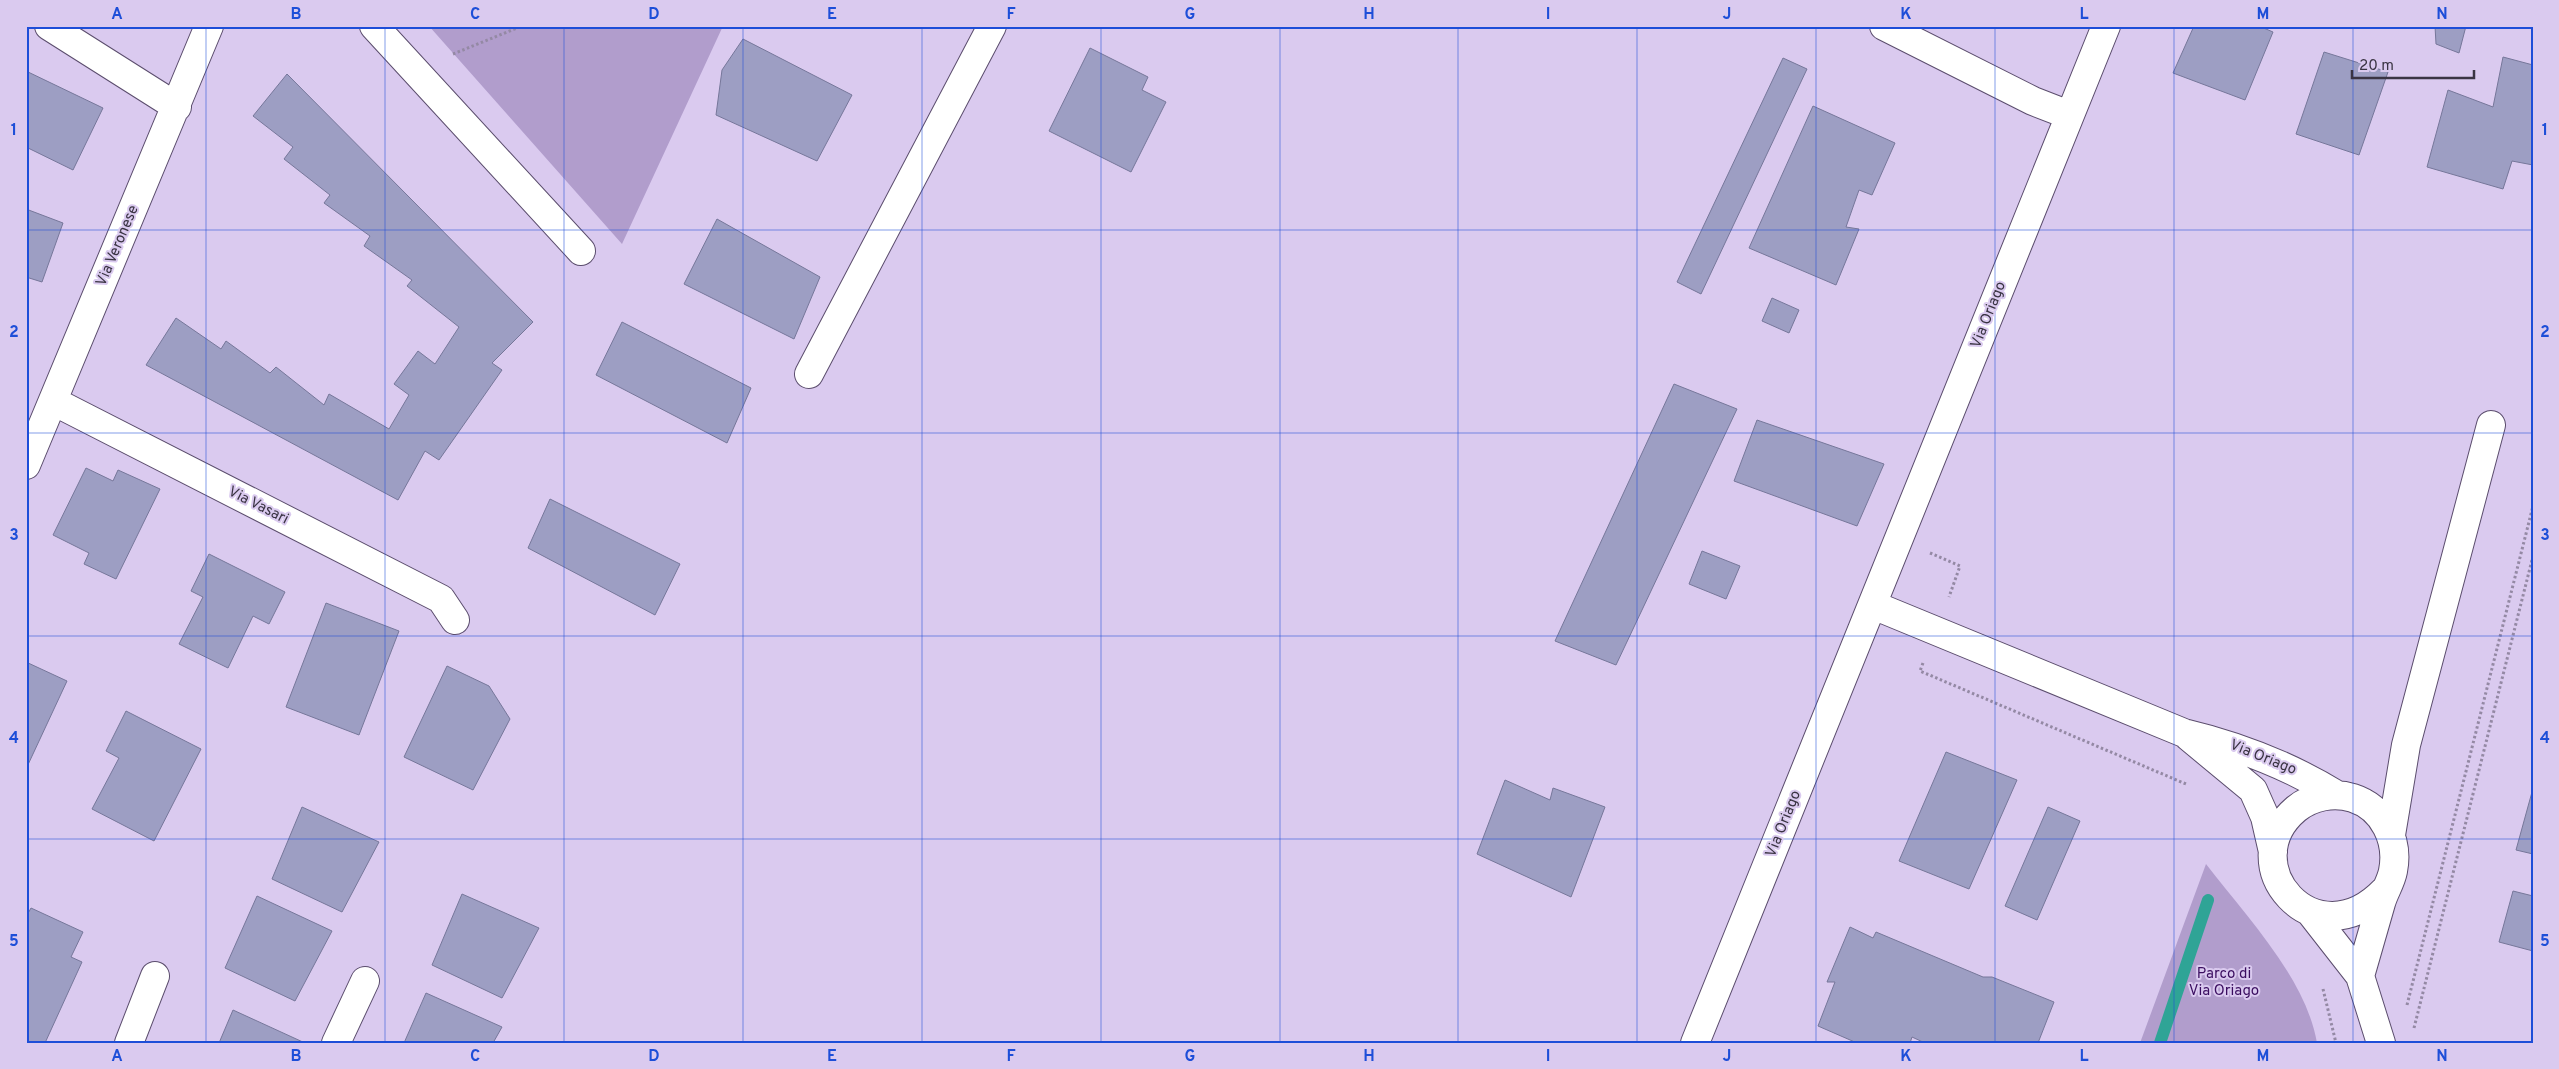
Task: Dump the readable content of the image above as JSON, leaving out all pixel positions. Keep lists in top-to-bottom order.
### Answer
{
  "streets": {
    "street": ["Via Veronese", "Via Oriago", "Via Vasari"]
  },
  "crossings": [
    ["Via Veronese", "Via Vasari"]
  ],
  "parks": ["Parco di Via Oriago"],
  "scale_bar": "20 m",
  "grid": {
    "columns": [
      "A",
      "B",
      "C",
      "D",
      "E",
      "F",
      "G",
      "H",
      "I",
      "J",
      "K",
      "L",
      "M",
      "N"
    ],
    "rows": [
      "1",
      "2",
      "3",
      "4",
      "5"
    ]
  }
}
